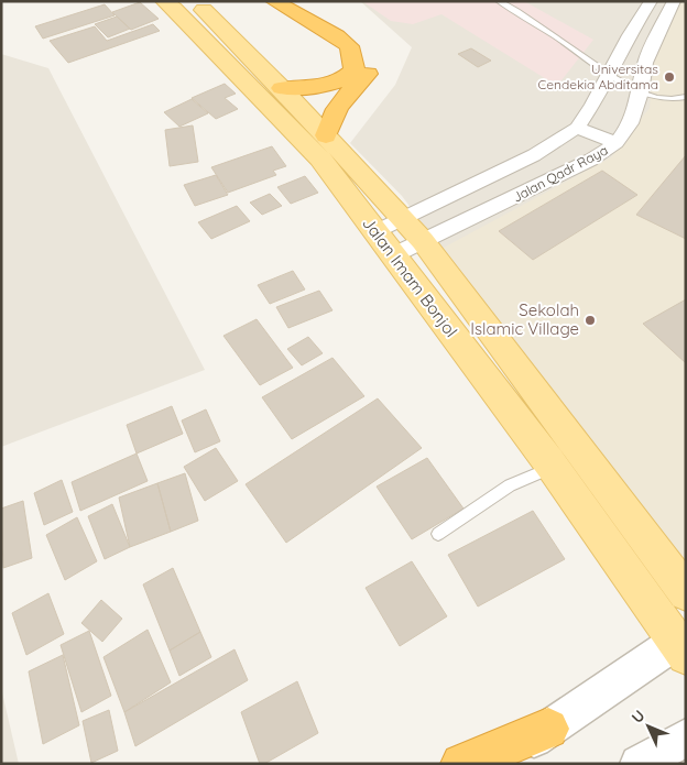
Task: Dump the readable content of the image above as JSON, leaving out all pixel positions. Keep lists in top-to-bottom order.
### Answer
{
  "streets": {
    "main road": ["Jalan Imam Bonjol"],
    "street": ["Jalan Qadr Raya"]
  },
  "crossings": [
    ["Jalan Qadr Raya", "Jalan Imam Bonjol"]
  ],
  "places": ["Universitas Cendekia Abditama", "Sekolah Islamic Village"],
  "north": "top left"
}
